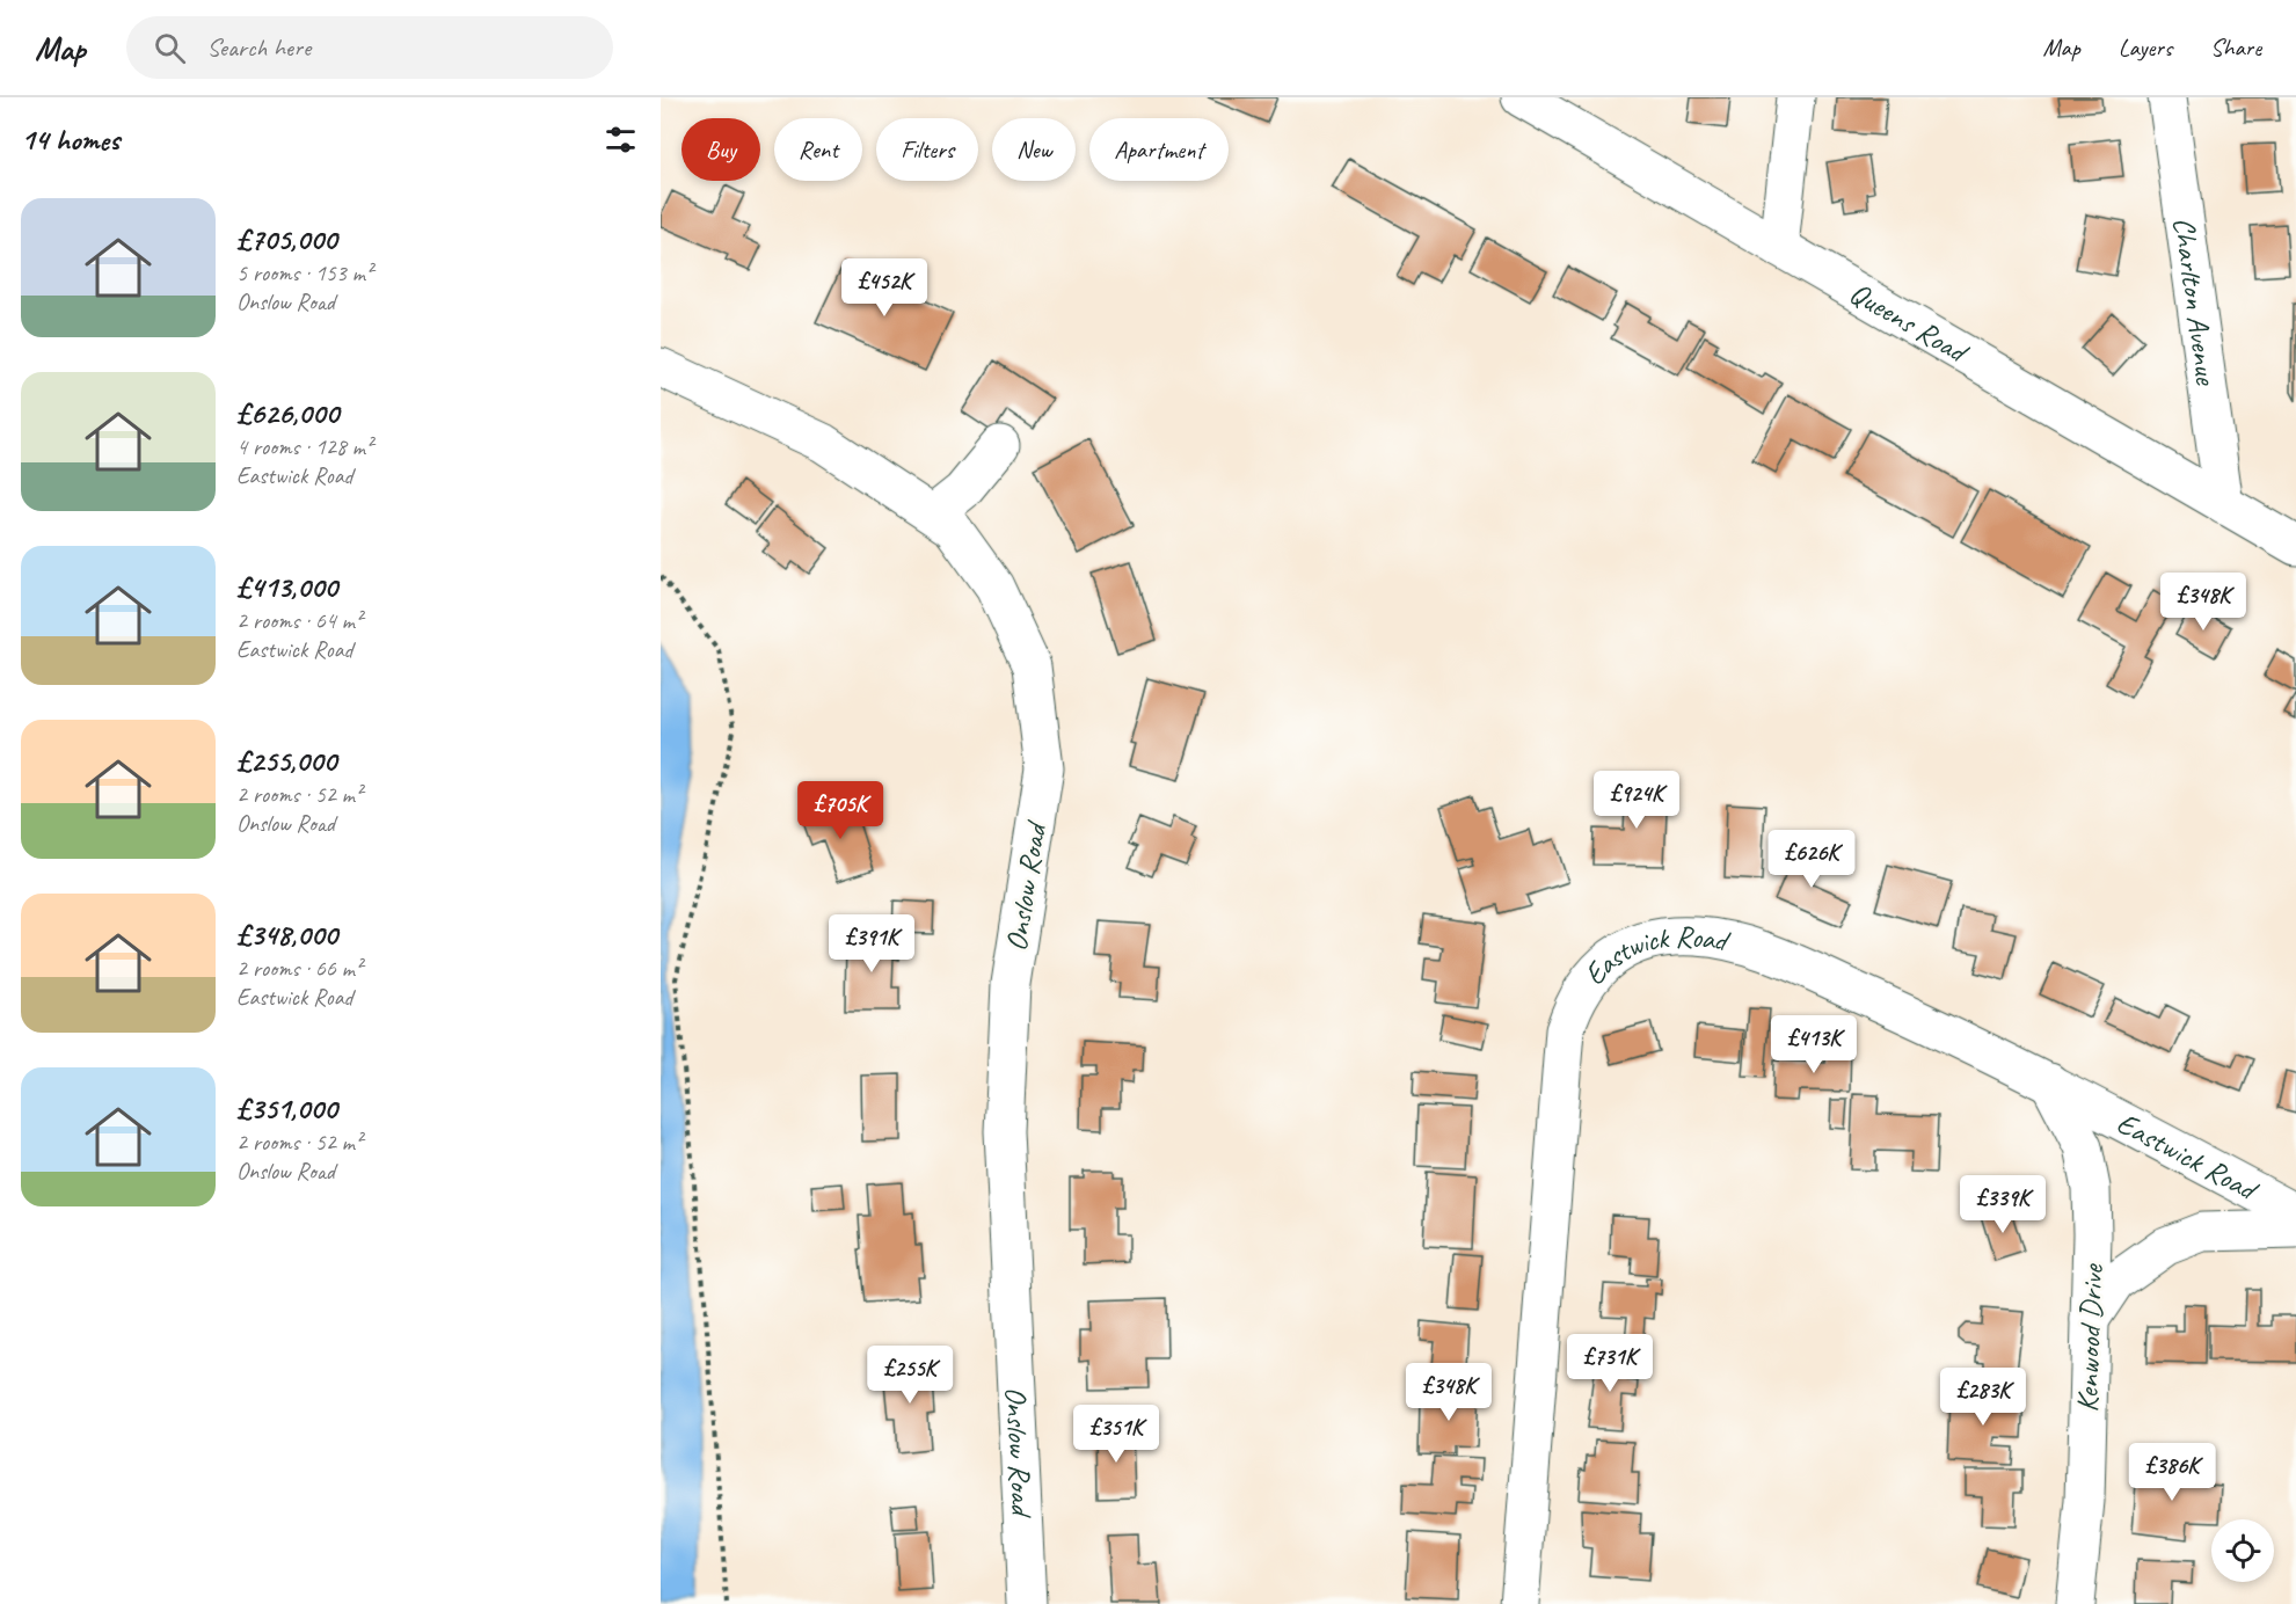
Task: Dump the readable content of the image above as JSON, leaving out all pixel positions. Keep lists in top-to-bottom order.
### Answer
{
  "streets": {
    "street": [
      "Charlton Avenue",
      "Queens Road",
      "Onslow Road",
      "Eastwick Road",
      "Kenwood Drive"
    ]
  },
  "crossings": [
    ["Charlton Avenue", "Queens Road"],
    ["Eastwick Road", "Kenwood Drive"]
  ],
  "page": {
    "header": "Map",
    "search": "Search here",
    "nav": ["Map", "Layers", "Share"],
    "heading": "14 homes",
    "chip": [
      "Buy",
      "Rent",
      "Filters",
      "New",
      "Apartment"
    ],
    "list": [
      {
        "name": "£705,000",
        "note": "5 rooms · 153 m² · Onslow Road"
      },
      {
        "name": "£626,000",
        "note": "4 rooms · 128 m² · Eastwick Road"
      },
      {
        "name": "£413,000",
        "note": "2 rooms · 64 m² · Eastwick Road"
      },
      {
        "name": "£255,000",
        "note": "2 rooms · 52 m² · Onslow Road"
      },
      {
        "name": "£348,000",
        "note": "2 rooms · 66 m² · Eastwick Road"
      },
      {
        "name": "£351,000",
        "note": "2 rooms · 52 m² · Onslow Road"
      }
    ],
    "price": [
      "£452K",
      "£348K",
      "£924K",
      "£705K",
      "£626K",
      "£391K",
      "£413K",
      "£339K",
      "£731K",
      "£255K",
      "£348K",
      "£283K",
      "£351K",
      "£386K"
    ]
  }
}
